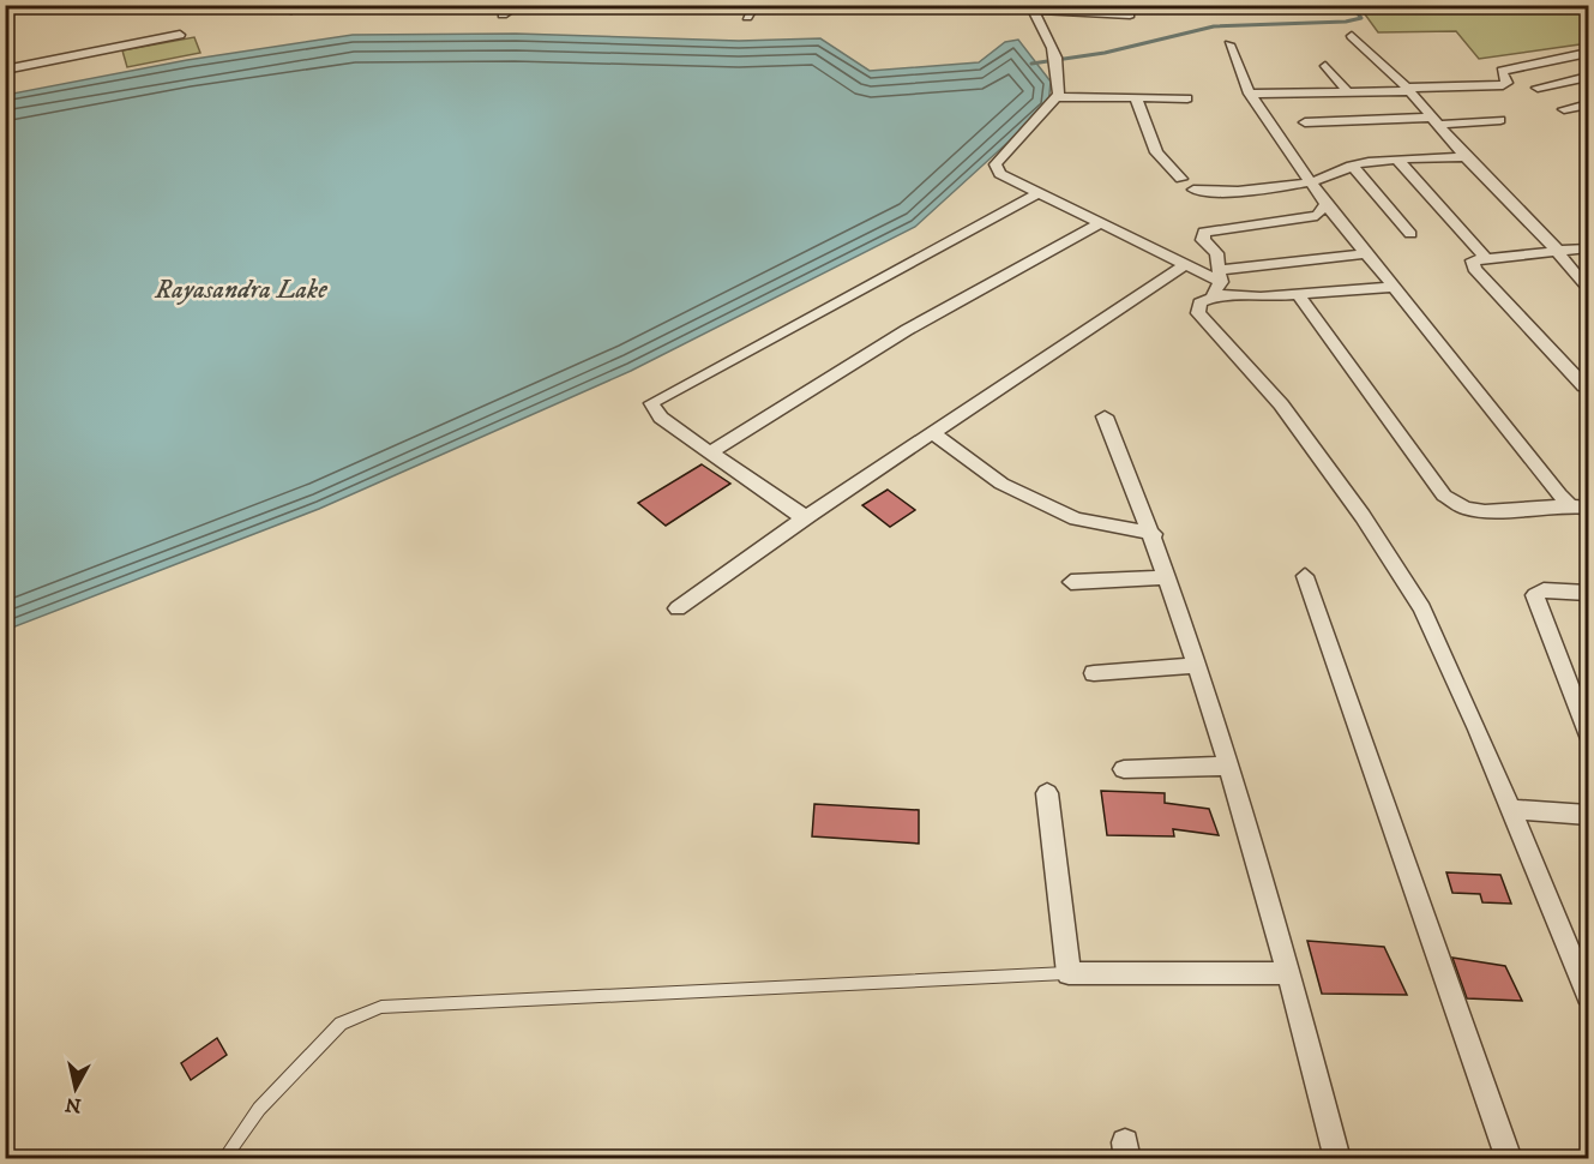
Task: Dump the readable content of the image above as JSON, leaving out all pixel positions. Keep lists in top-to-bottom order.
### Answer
{
  "water": ["Rayasandra Lake"],
  "north": "bottom"
}
